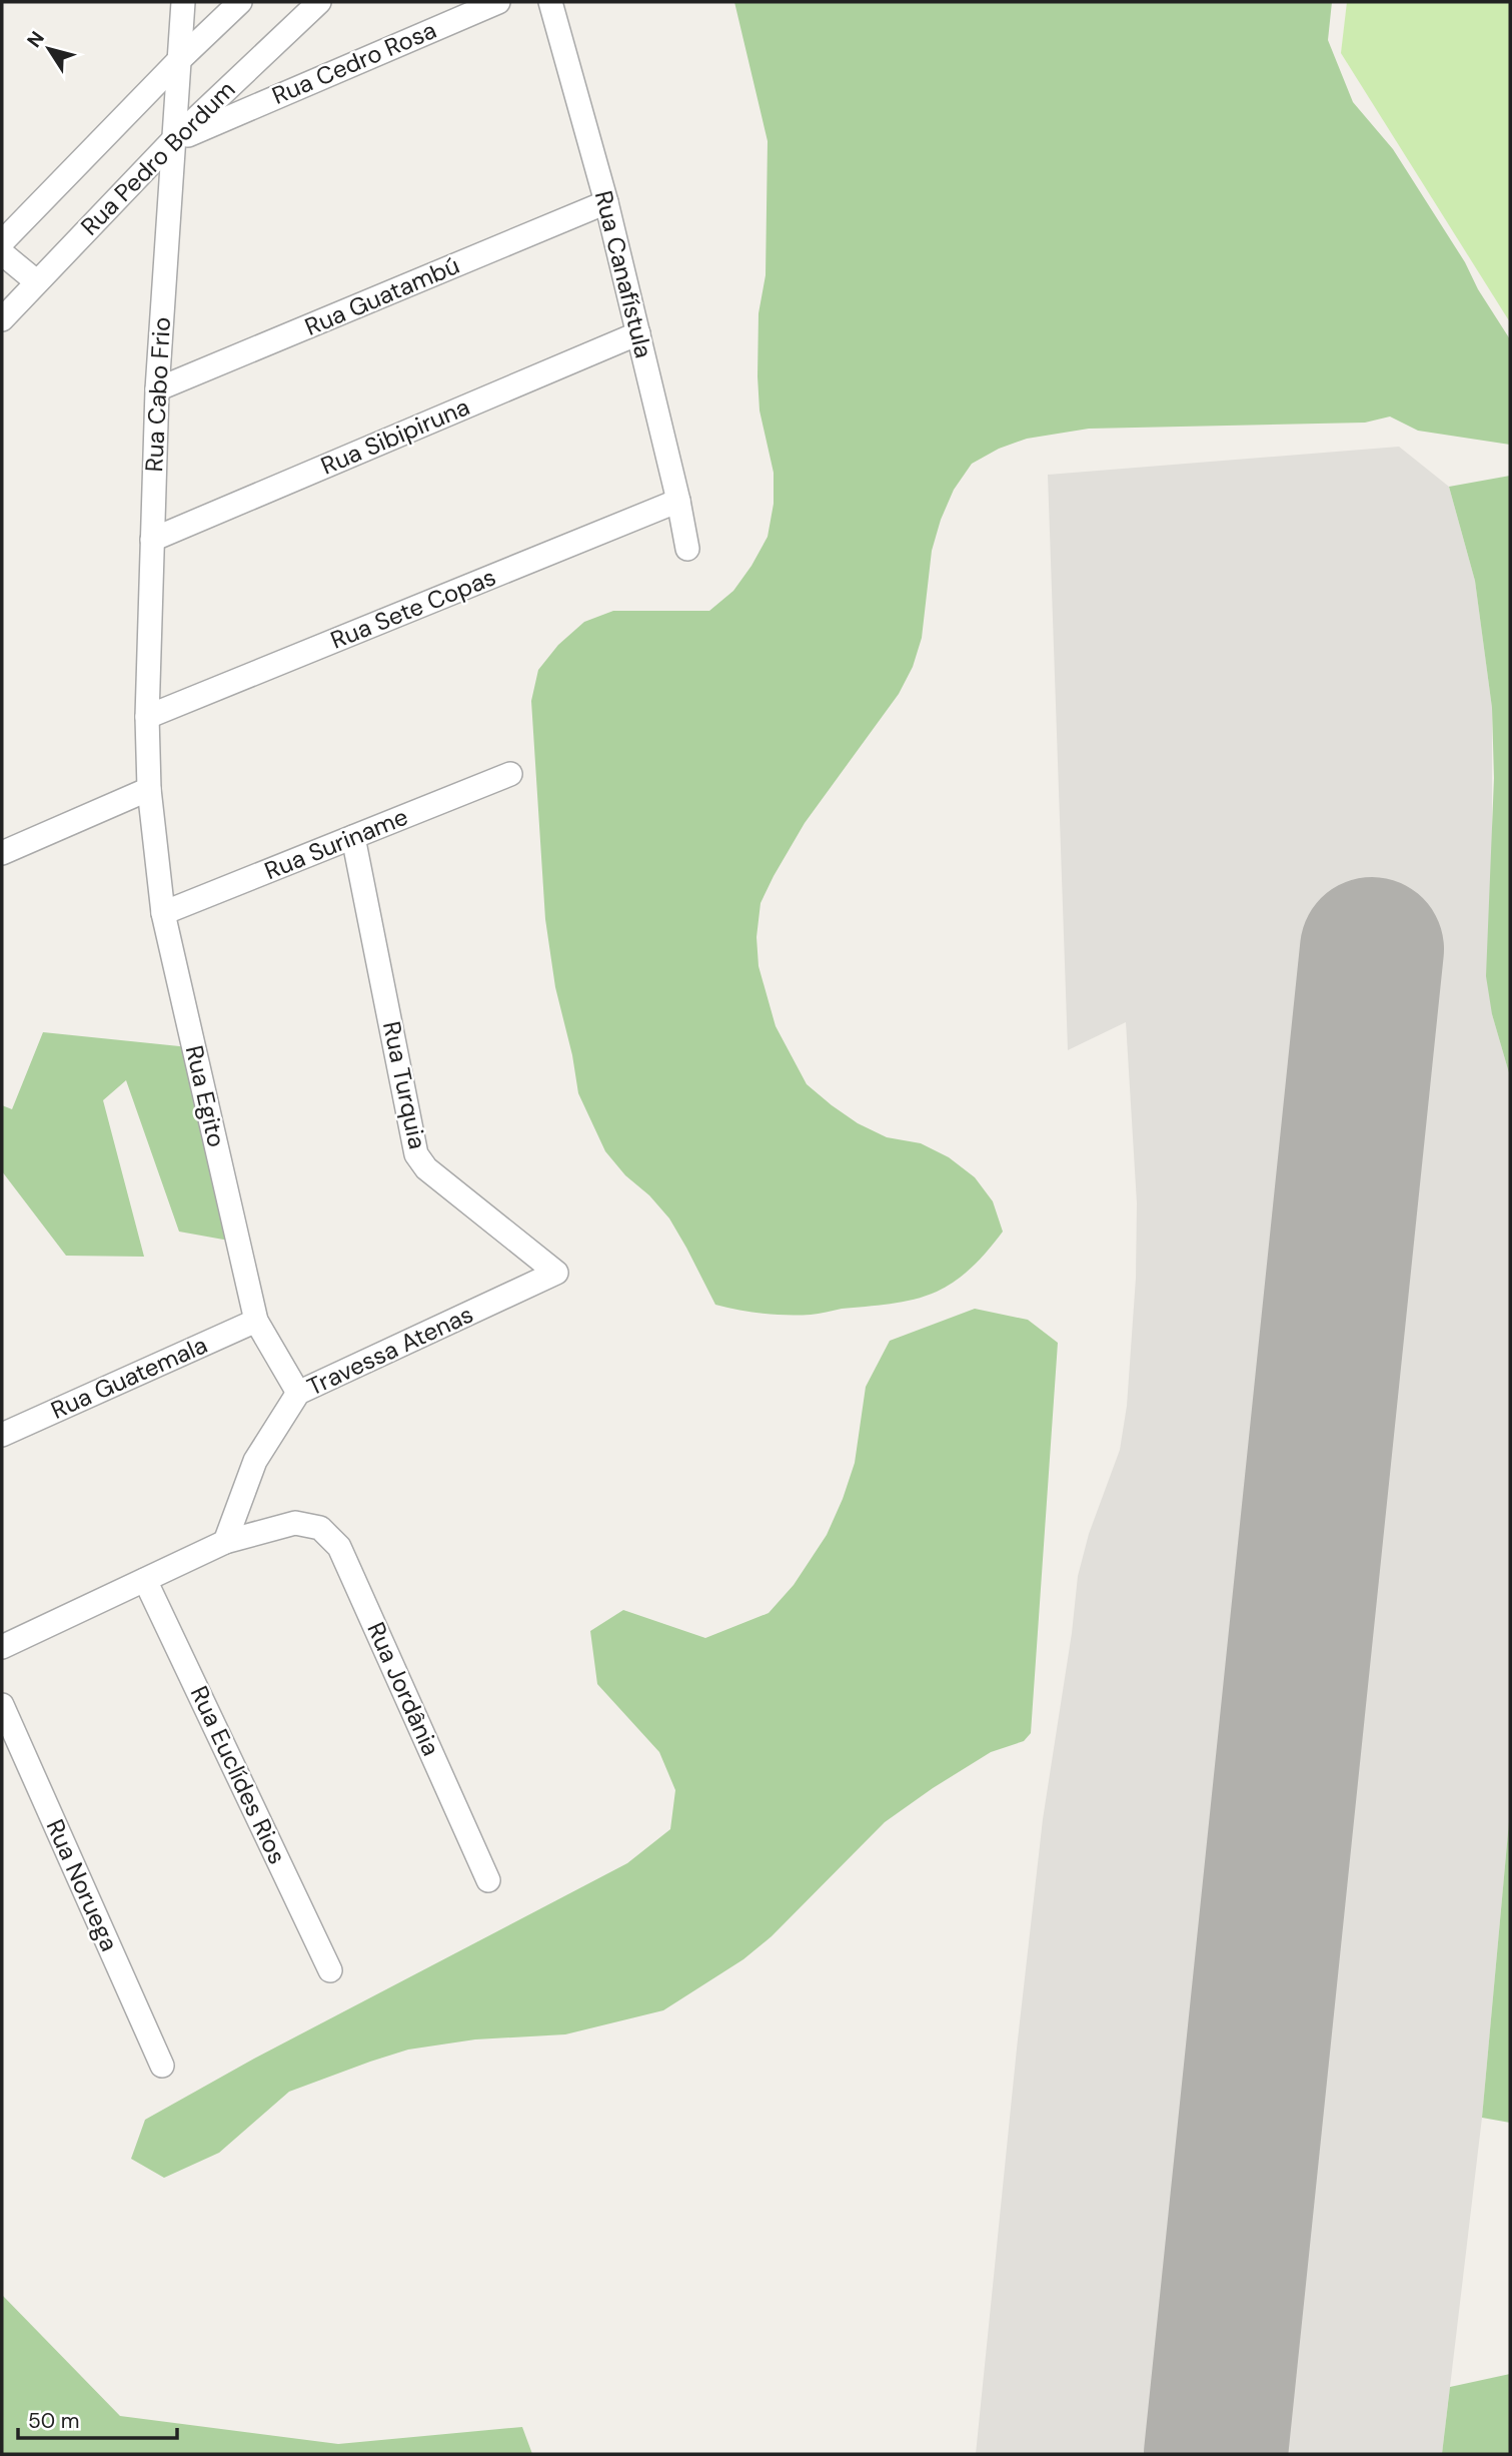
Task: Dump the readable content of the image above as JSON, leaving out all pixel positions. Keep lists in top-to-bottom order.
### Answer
{
  "streets": {
    "street": [
      "Rua Cedro Rosa",
      "Rua Pedro Bordum",
      "Rua Canafístula",
      "Rua Guatambú",
      "Rua Cabo Frio",
      "Rua Sibipiruna",
      "Rua Sete Copas",
      "Rua Suriname",
      "Rua Turquia",
      "Rua Egito",
      "Travessa Atenas",
      "Rua Guatemala",
      "Rua Jordânia",
      "Rua Euclídes Rios",
      "Rua Noruega"
    ]
  },
  "crossings": [
    ["Rua Cedro Rosa", "Rua Pedro Bordum"],
    ["Rua Cedro Rosa", "Rua Cabo Frio"],
    ["Rua Pedro Bordum", "Rua Cabo Frio"],
    ["Rua Canafístula", "Rua Guatambú"],
    ["Rua Canafístula", "Rua Sibipiruna"],
    ["Rua Canafístula", "Rua Sete Copas"],
    ["Rua Guatambú", "Rua Cabo Frio"],
    ["Rua Cabo Frio", "Rua Sibipiruna"],
    ["Rua Cabo Frio", "Rua Sete Copas"],
    ["Rua Cabo Frio", "Rua Egito"],
    ["Rua Suriname", "Rua Turquia"],
    ["Rua Suriname", "Rua Egito"],
    ["Rua Turquia", "Travessa Atenas"],
    ["Rua Egito", "Travessa Atenas"],
    ["Rua Egito", "Rua Guatemala"],
    ["Travessa Atenas", "Rua Jordânia"]
  ],
  "scale_bar": "50 m",
  "north": "top left"
}
